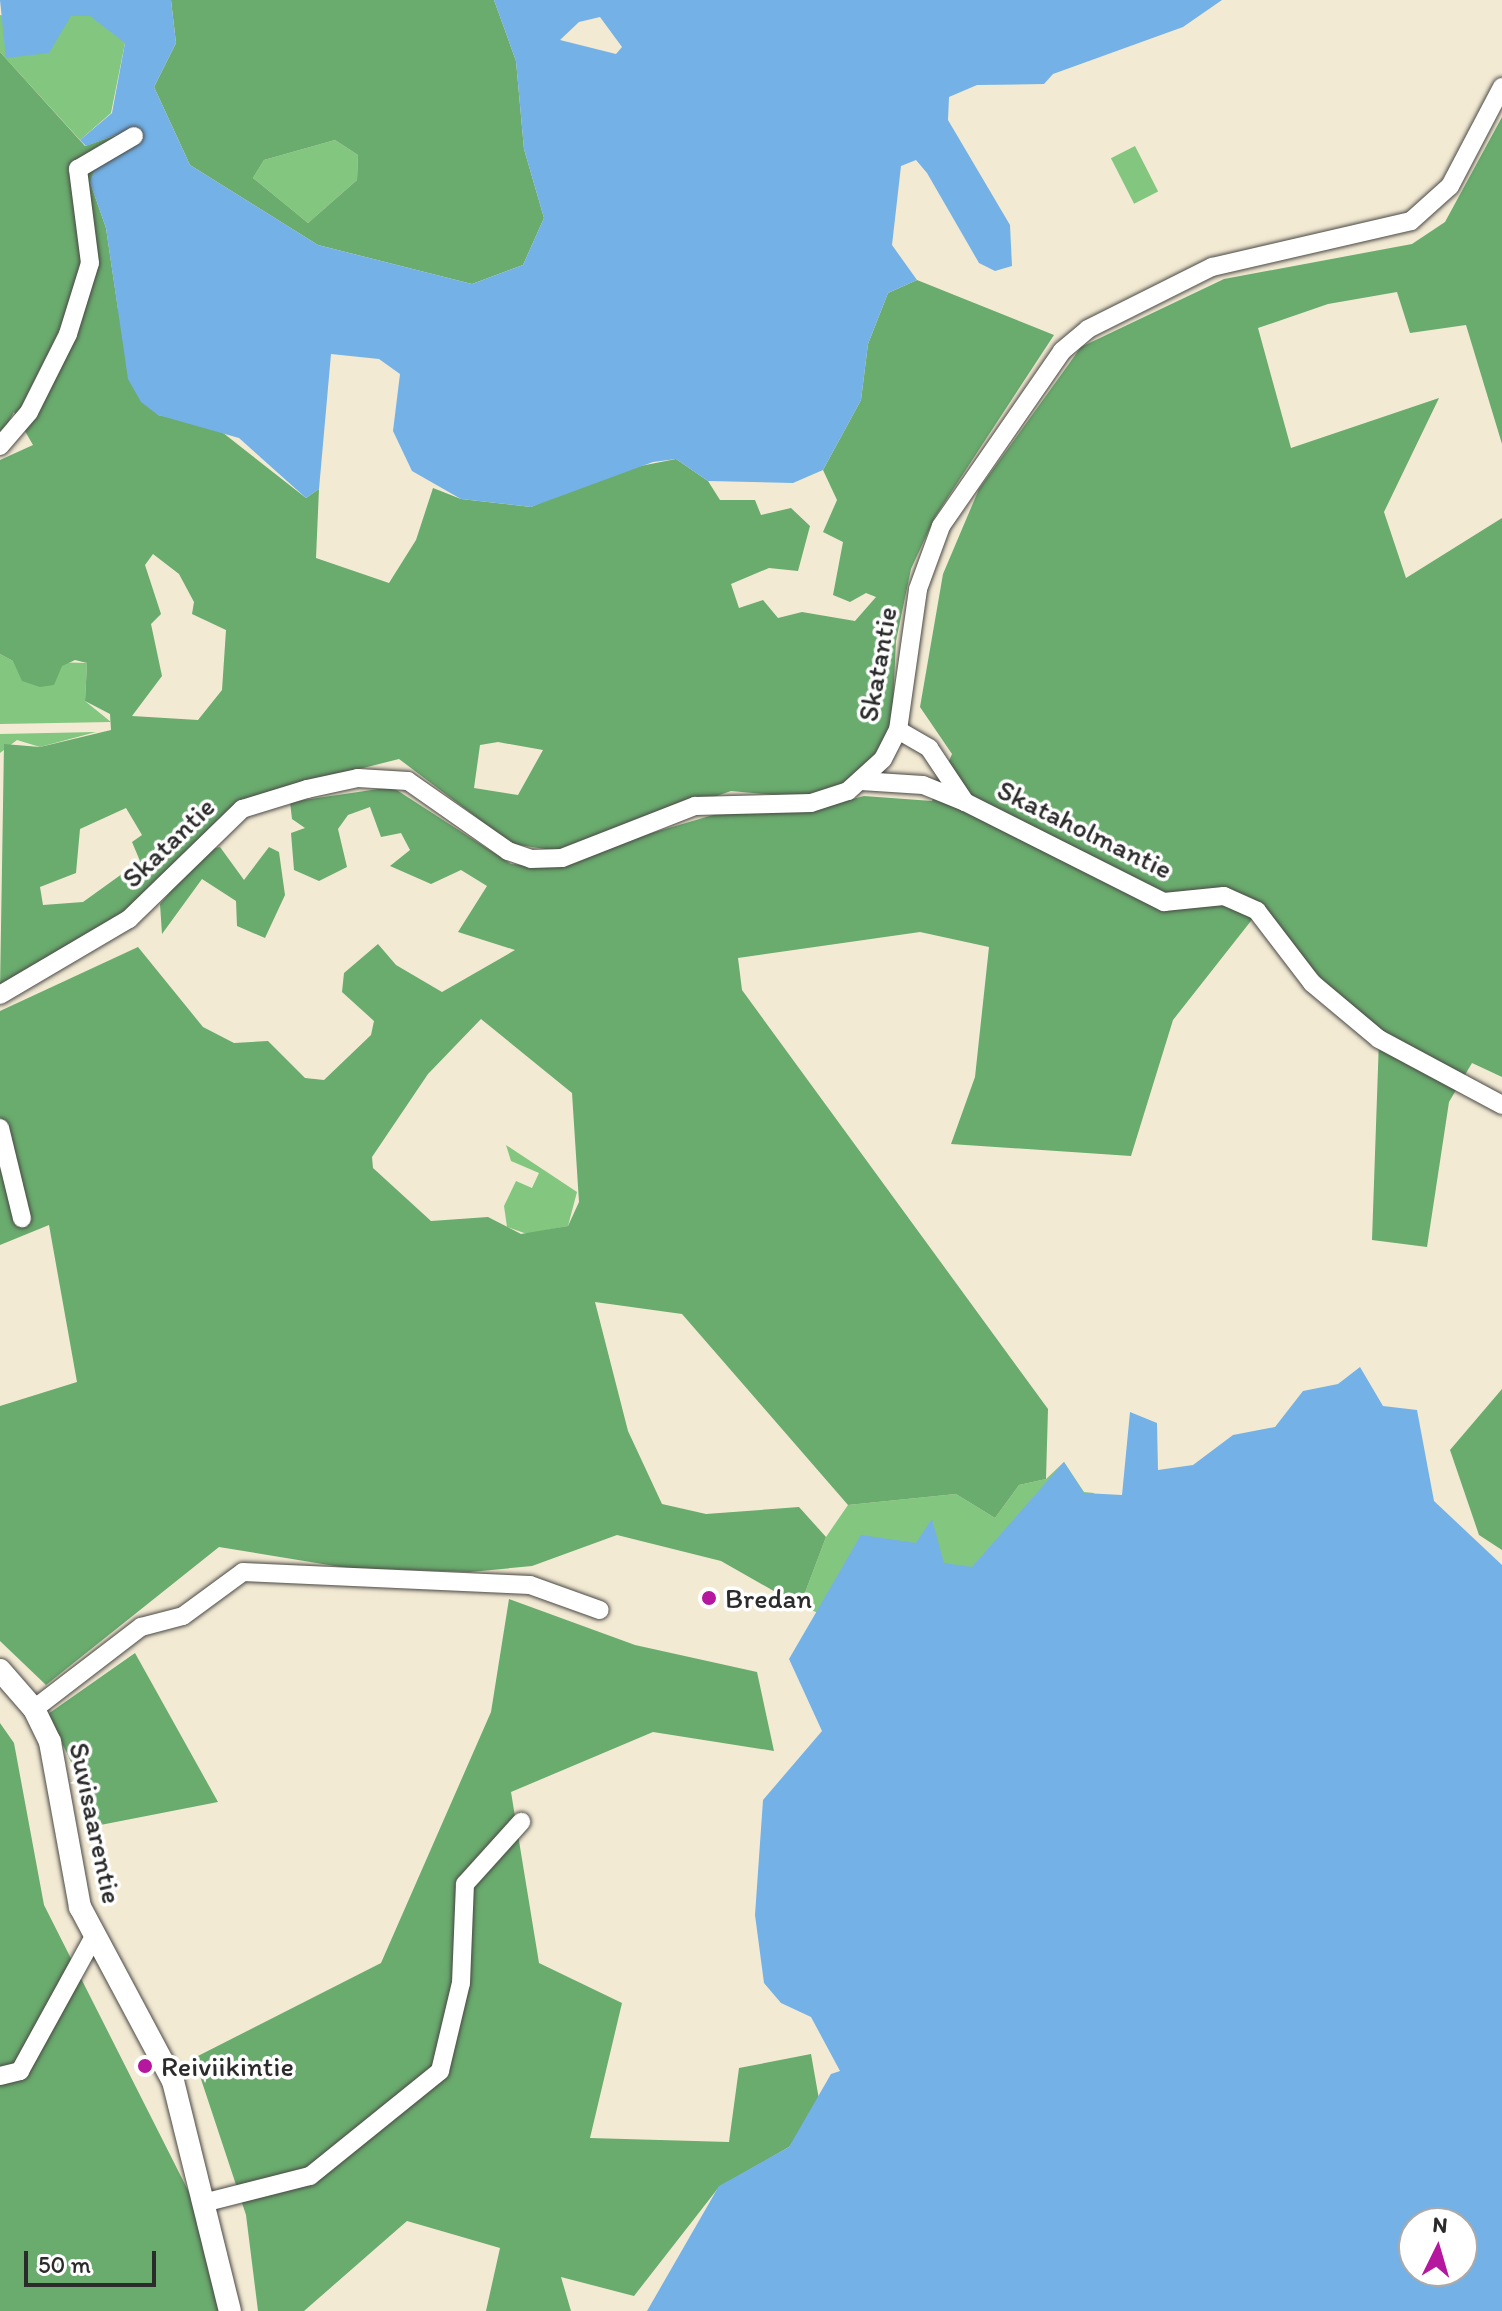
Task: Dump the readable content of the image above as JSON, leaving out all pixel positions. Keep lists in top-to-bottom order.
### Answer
{
  "streets": {
    "street": ["Skatantie", "Skataholmantie", "Suvisaarentie"]
  },
  "crossings": [
    ["Skatantie", "Skataholmantie"]
  ],
  "places": ["Bredan", "Reiviikintie"],
  "scale_bar": "50 m",
  "north": "top"
}
